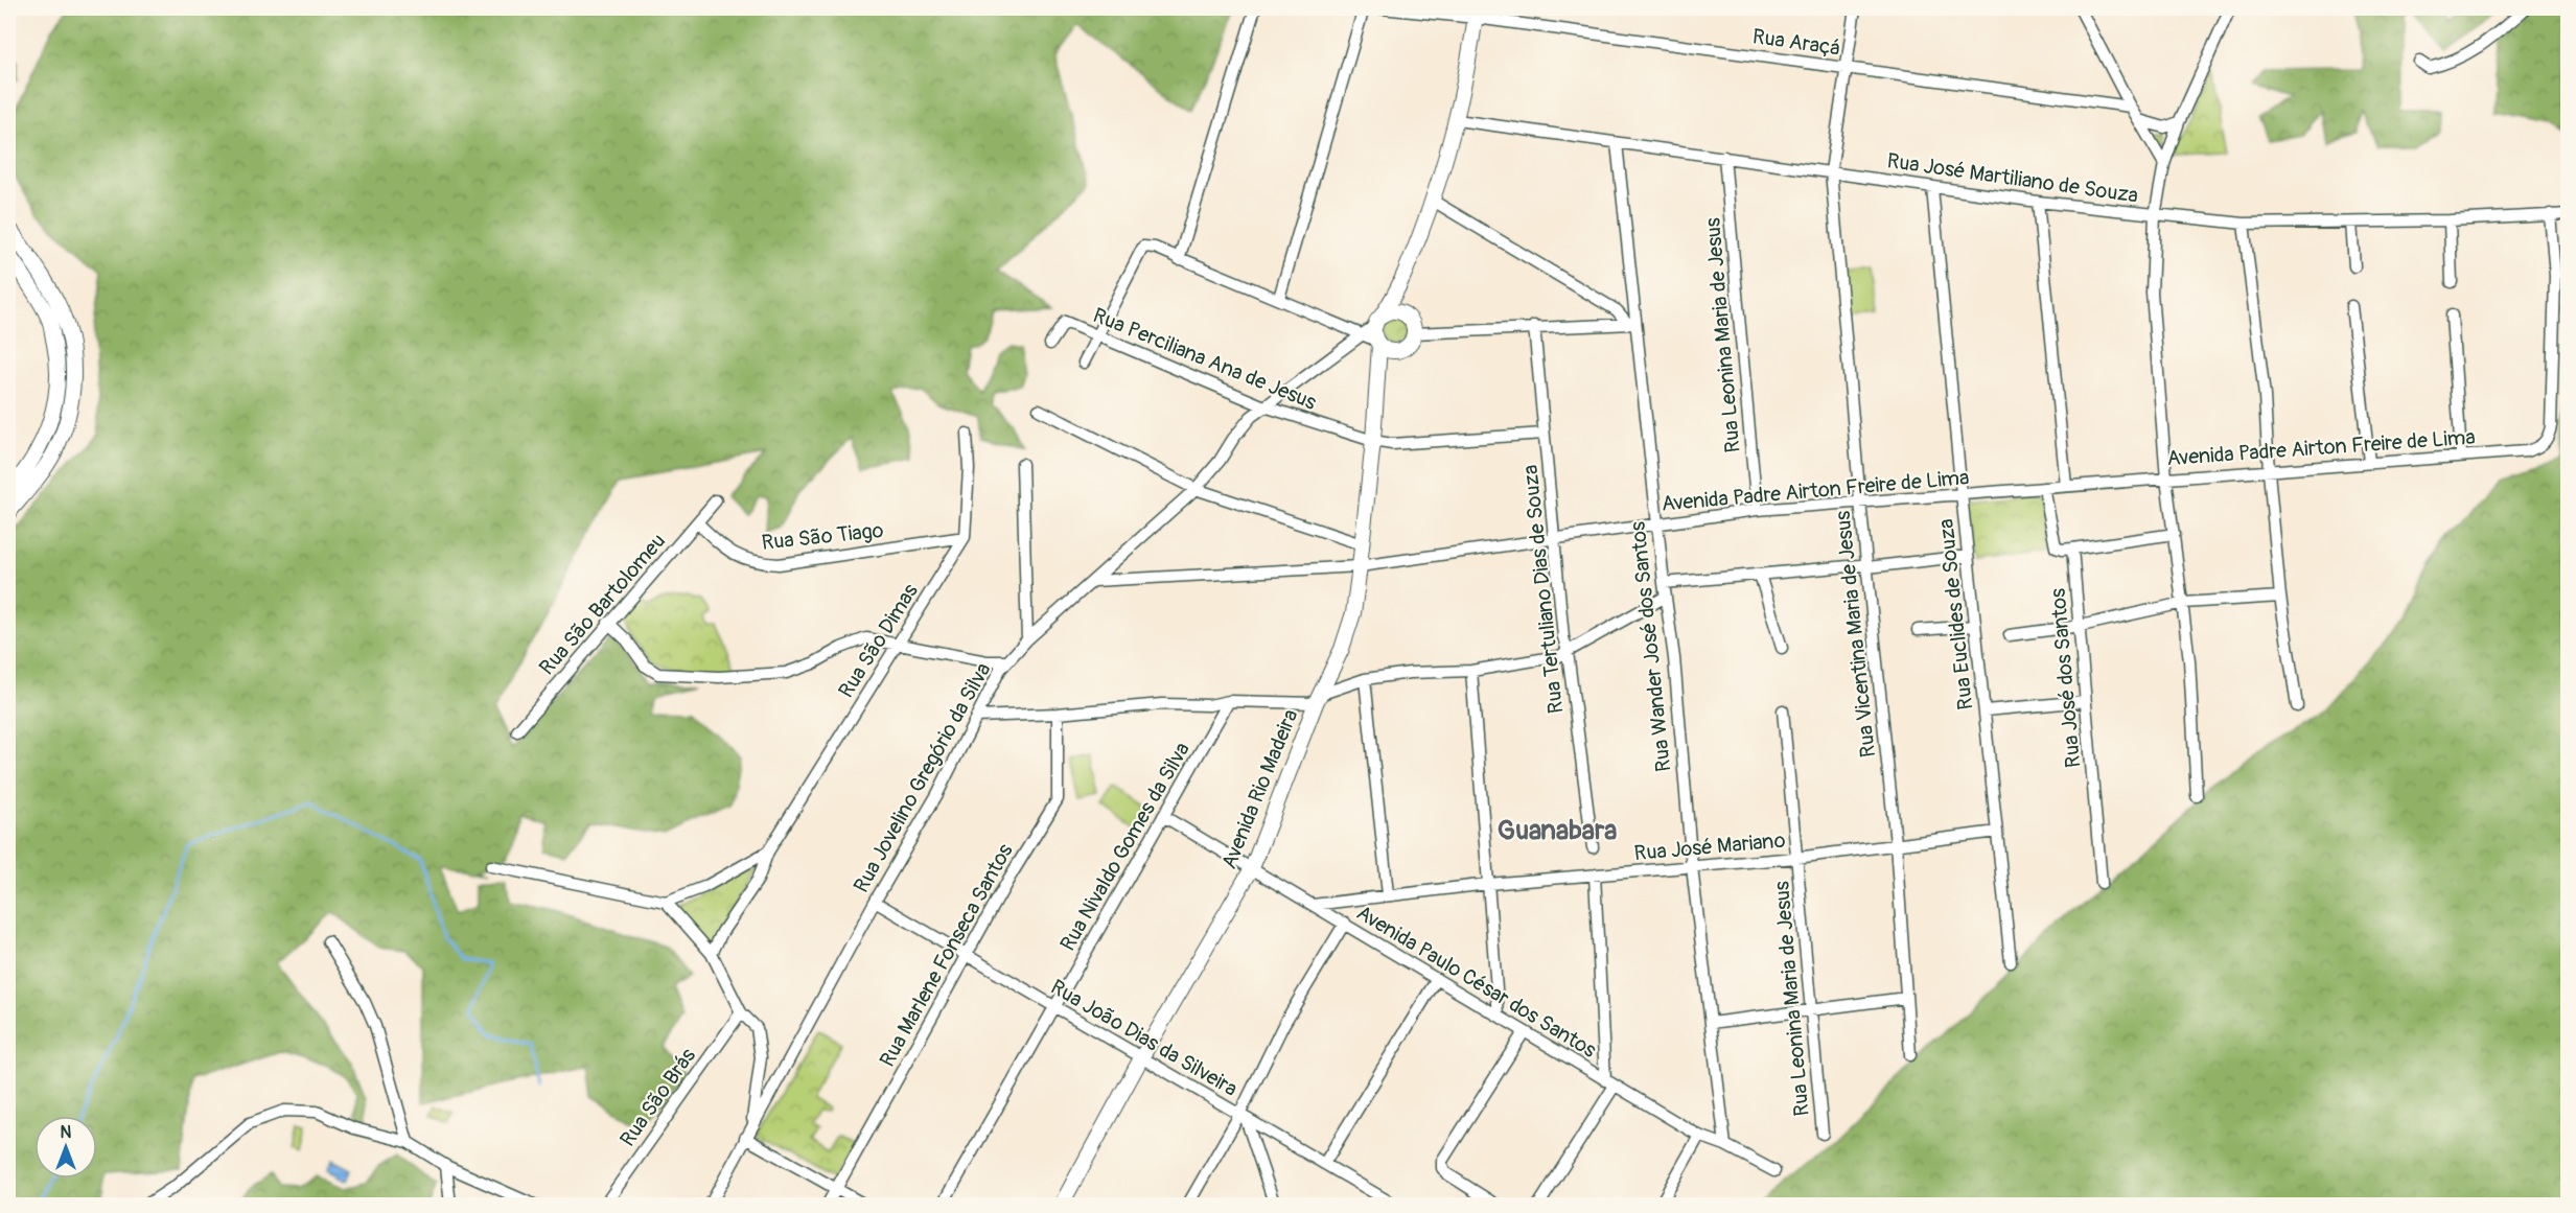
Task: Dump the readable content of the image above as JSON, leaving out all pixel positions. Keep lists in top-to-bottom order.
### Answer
{
  "streets": {
    "main road": ["Avenida Rio Madeira"],
    "street": [
      "Rua Araçá",
      "Rua José Martiliano de Souza",
      "Rua Leonina Maria de Jesus",
      "Rua Perciliana Ana de Jesus",
      "Avenida Padre Airton Freire de Lima",
      "Rua São Tiago",
      "Rua Tertuliano Dias de Souza",
      "Rua São Bartolomeu",
      "Rua Euclides de Souza",
      "Rua Vicentina Maria de Jesus",
      "Rua São Dimas",
      "Rua Wander José dos Santos",
      "Rua José dos Santos",
      "Rua Jovelino Gregório da Silva",
      "Rua Nivaldo Gomes da Silva",
      "Rua José Mariano",
      "Rua Marlene Fonseca Santos",
      "Avenida Paulo César dos Santos",
      "Rua João Dias da Silveira",
      "Rua São Brás"
    ]
  },
  "crossings": [
    ["Rua Araçá", "Rua Vicentina Maria de Jesus"],
    ["Rua José Martiliano de Souza", "Rua Leonina Maria de Jesus"],
    ["Rua José Martiliano de Souza", "Avenida Padre Airton Freire de Lima"],
    ["Rua José Martiliano de Souza", "Rua Euclides de Souza"],
    ["Rua José Martiliano de Souza", "Rua Vicentina Maria de Jesus"],
    ["Rua José Martiliano de Souza", "Rua Wander José dos Santos"],
    ["Rua Leonina Maria de Jesus", "Avenida Padre Airton Freire de Lima"],
    ["Rua Leonina Maria de Jesus", "Rua José Mariano"],
    ["Rua Perciliana Ana de Jesus", "Rua Tertuliano Dias de Souza"],
    ["Rua Perciliana Ana de Jesus", "Rua Jovelino Gregório da Silva"],
    ["Rua Perciliana Ana de Jesus", "Avenida Rio Madeira"],
    ["Avenida Padre Airton Freire de Lima", "Rua Tertuliano Dias de Souza"],
    ["Avenida Padre Airton Freire de Lima", "Rua Euclides de Souza"],
    ["Avenida Padre Airton Freire de Lima", "Rua Vicentina Maria de Jesus"],
    ["Avenida Padre Airton Freire de Lima", "Rua Wander José dos Santos"],
    ["Avenida Padre Airton Freire de Lima", "Rua Jovelino Gregório da Silva"],
    ["Avenida Padre Airton Freire de Lima", "Avenida Rio Madeira"],
    ["Rua São Tiago", "Rua São Bartolomeu"],
    ["Rua São Tiago", "Rua São Dimas"],
    ["Rua Euclides de Souza", "Rua José Mariano"],
    ["Rua Vicentina Maria de Jesus", "Rua José Mariano"],
    ["Rua Wander José dos Santos", "Rua José Mariano"],
    ["Rua Wander José dos Santos", "Avenida Paulo César dos Santos"],
    ["Rua Jovelino Gregório da Silva", "Avenida Rio Madeira"],
    ["Rua Jovelino Gregório da Silva", "Rua João Dias da Silveira"],
    ["Avenida Rio Madeira", "Avenida Paulo César dos Santos"],
    ["Avenida Rio Madeira", "Rua João Dias da Silveira"],
    ["Rua Nivaldo Gomes da Silva", "Avenida Paulo César dos Santos"],
    ["Rua Nivaldo Gomes da Silva", "Rua João Dias da Silveira"],
    ["Rua José Mariano", "Avenida Paulo César dos Santos"],
    ["Rua Marlene Fonseca Santos", "Rua João Dias da Silveira"]
  ],
  "districts": ["Guanabara"],
  "north": "top"
}
